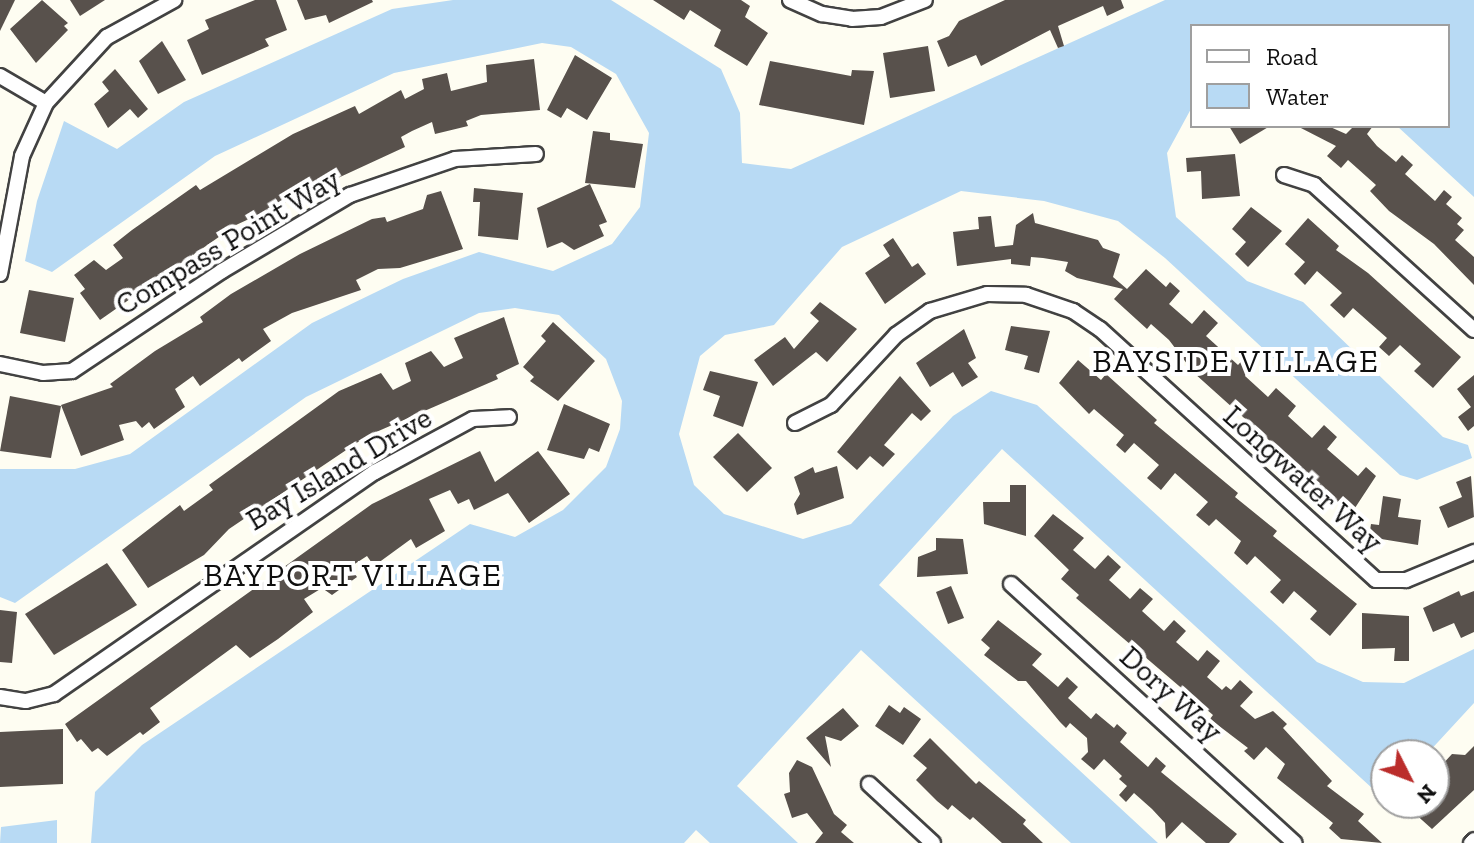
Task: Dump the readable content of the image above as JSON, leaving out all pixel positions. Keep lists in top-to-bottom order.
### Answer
{
  "streets": {
    "street": [
      "Compass Point Way",
      "Bay Island Drive",
      "Longwater Way",
      "Dory Way"
    ]
  },
  "districts": ["BAYSIDE VILLAGE", "BAYPORT VILLAGE"],
  "legend": ["Road", "Water"],
  "north": "bottom right"
}
